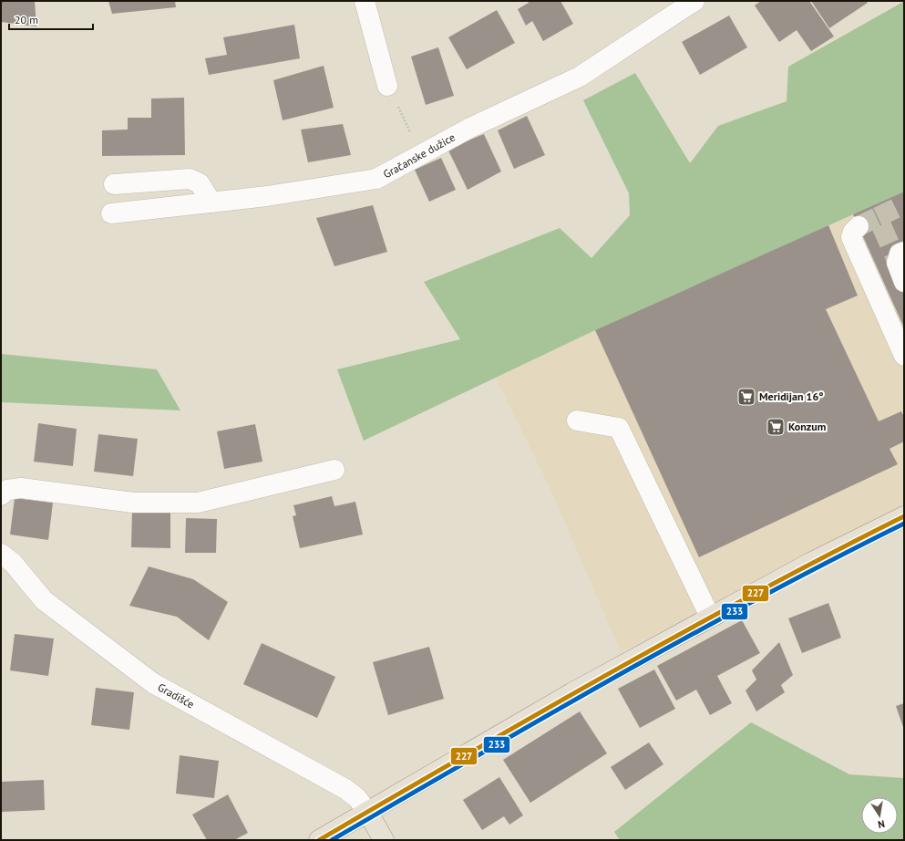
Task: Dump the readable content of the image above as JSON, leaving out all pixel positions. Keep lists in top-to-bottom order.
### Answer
{
  "streets": {
    "street": ["Gračanske dužice", "Gradišće"]
  },
  "places": {
    "supermarket": ["Meridijan 16°", "Konzum"]
  },
  "lines": ["transit line 227", "transit line 233"],
  "scale_bar": "20 m",
  "north": "bottom"
}
